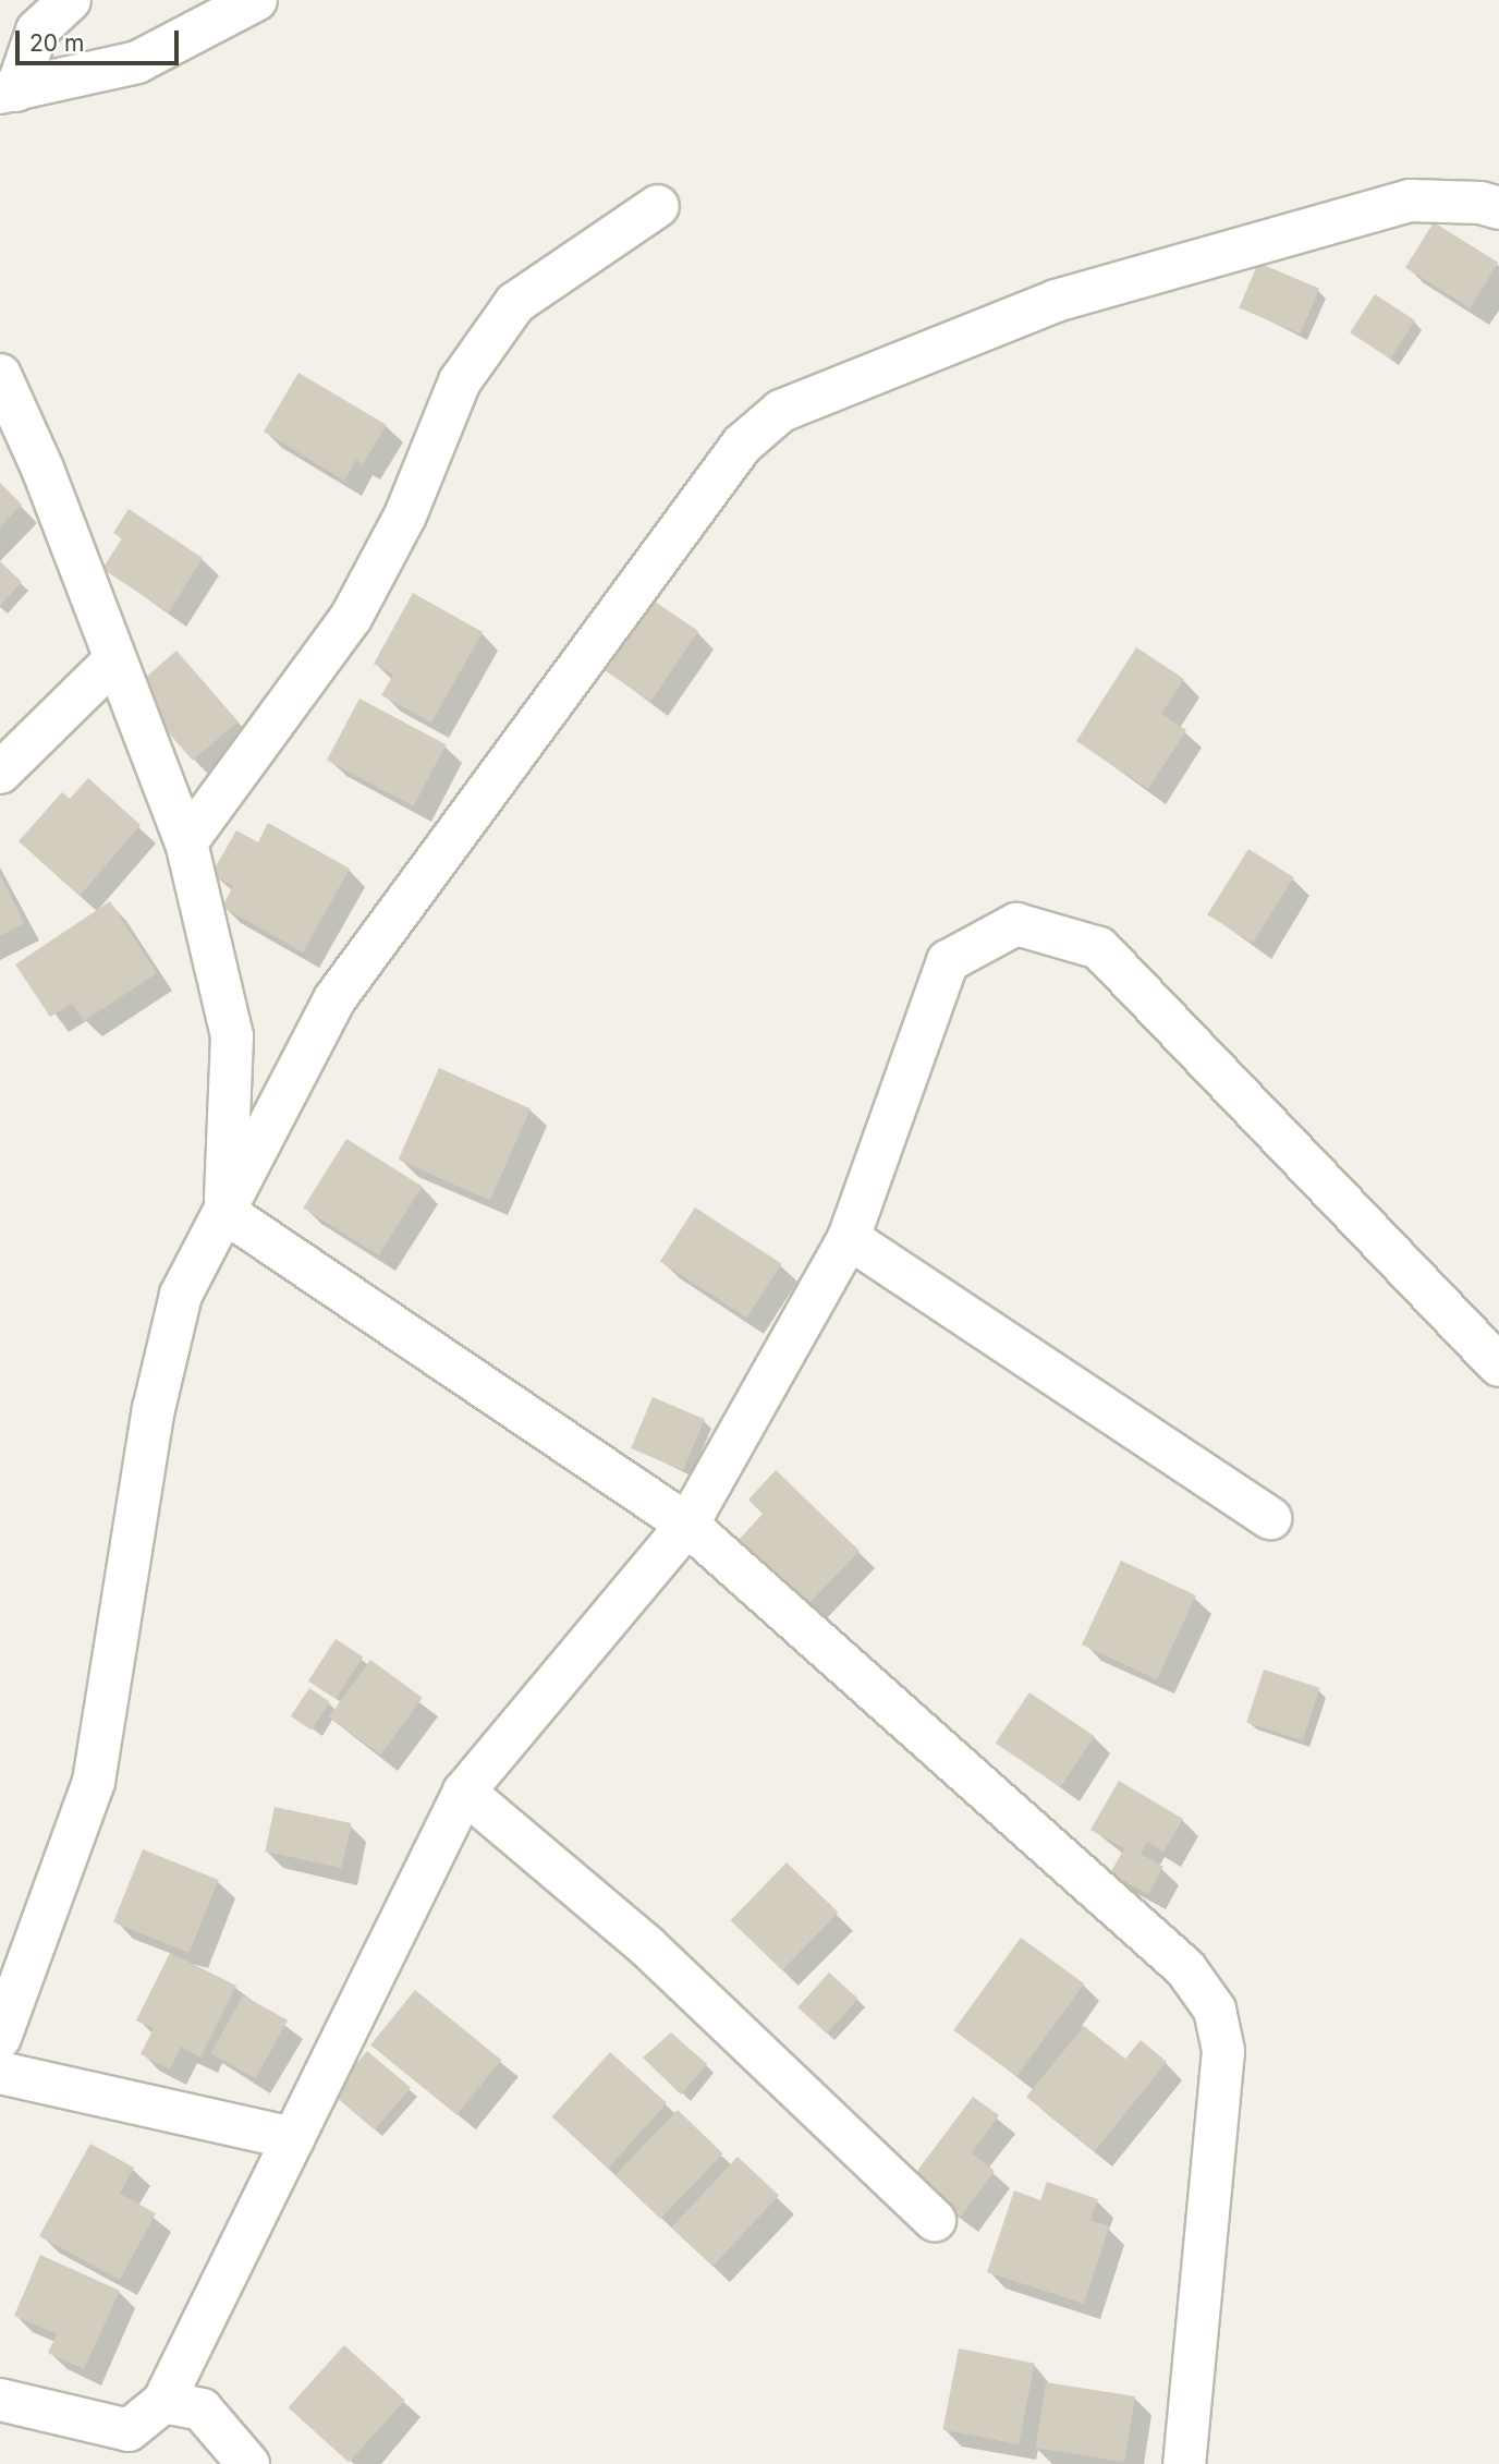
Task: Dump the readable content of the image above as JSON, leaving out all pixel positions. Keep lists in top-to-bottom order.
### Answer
{
  "scale_bar": "20 m"
}
